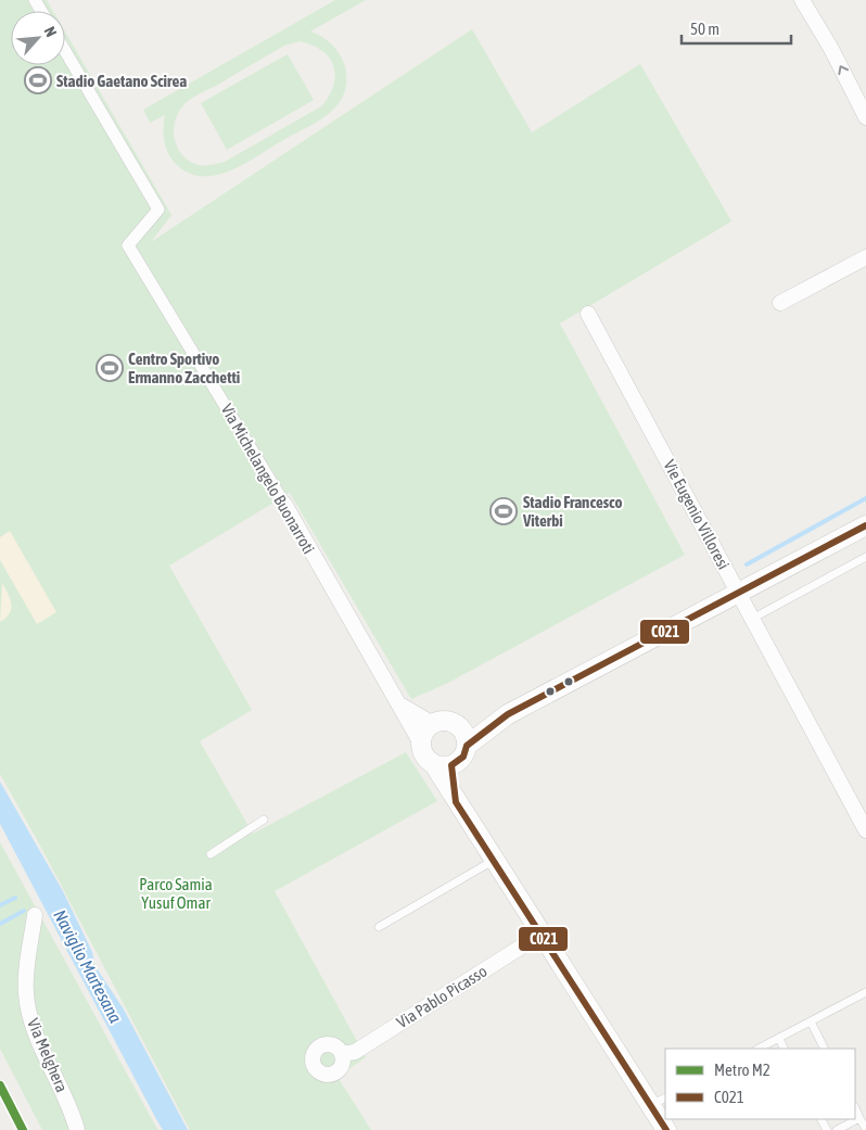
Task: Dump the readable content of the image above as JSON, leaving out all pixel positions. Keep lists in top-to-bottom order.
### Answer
{
  "streets": {
    "street": [
      "Via Michelangelo Buonarroti",
      "Vie Eugenio Villoresi",
      "Via Pablo Picasso",
      "Via Melghera"
    ]
  },
  "water": ["Naviglio Martesana"],
  "parks": ["Parco Samia Yusuf Omar"],
  "places": {
    "sports": ["Stadio Gaetano Scirea", "Centro Sportivo Ermanno Zacchetti", "Stadio Francesco Viterbi"]
  },
  "lines": ["transit line C021", "metro line M2"],
  "legend": ["Metro M2", "C021"],
  "scale_bar": "50 m",
  "north": "top right"
}
